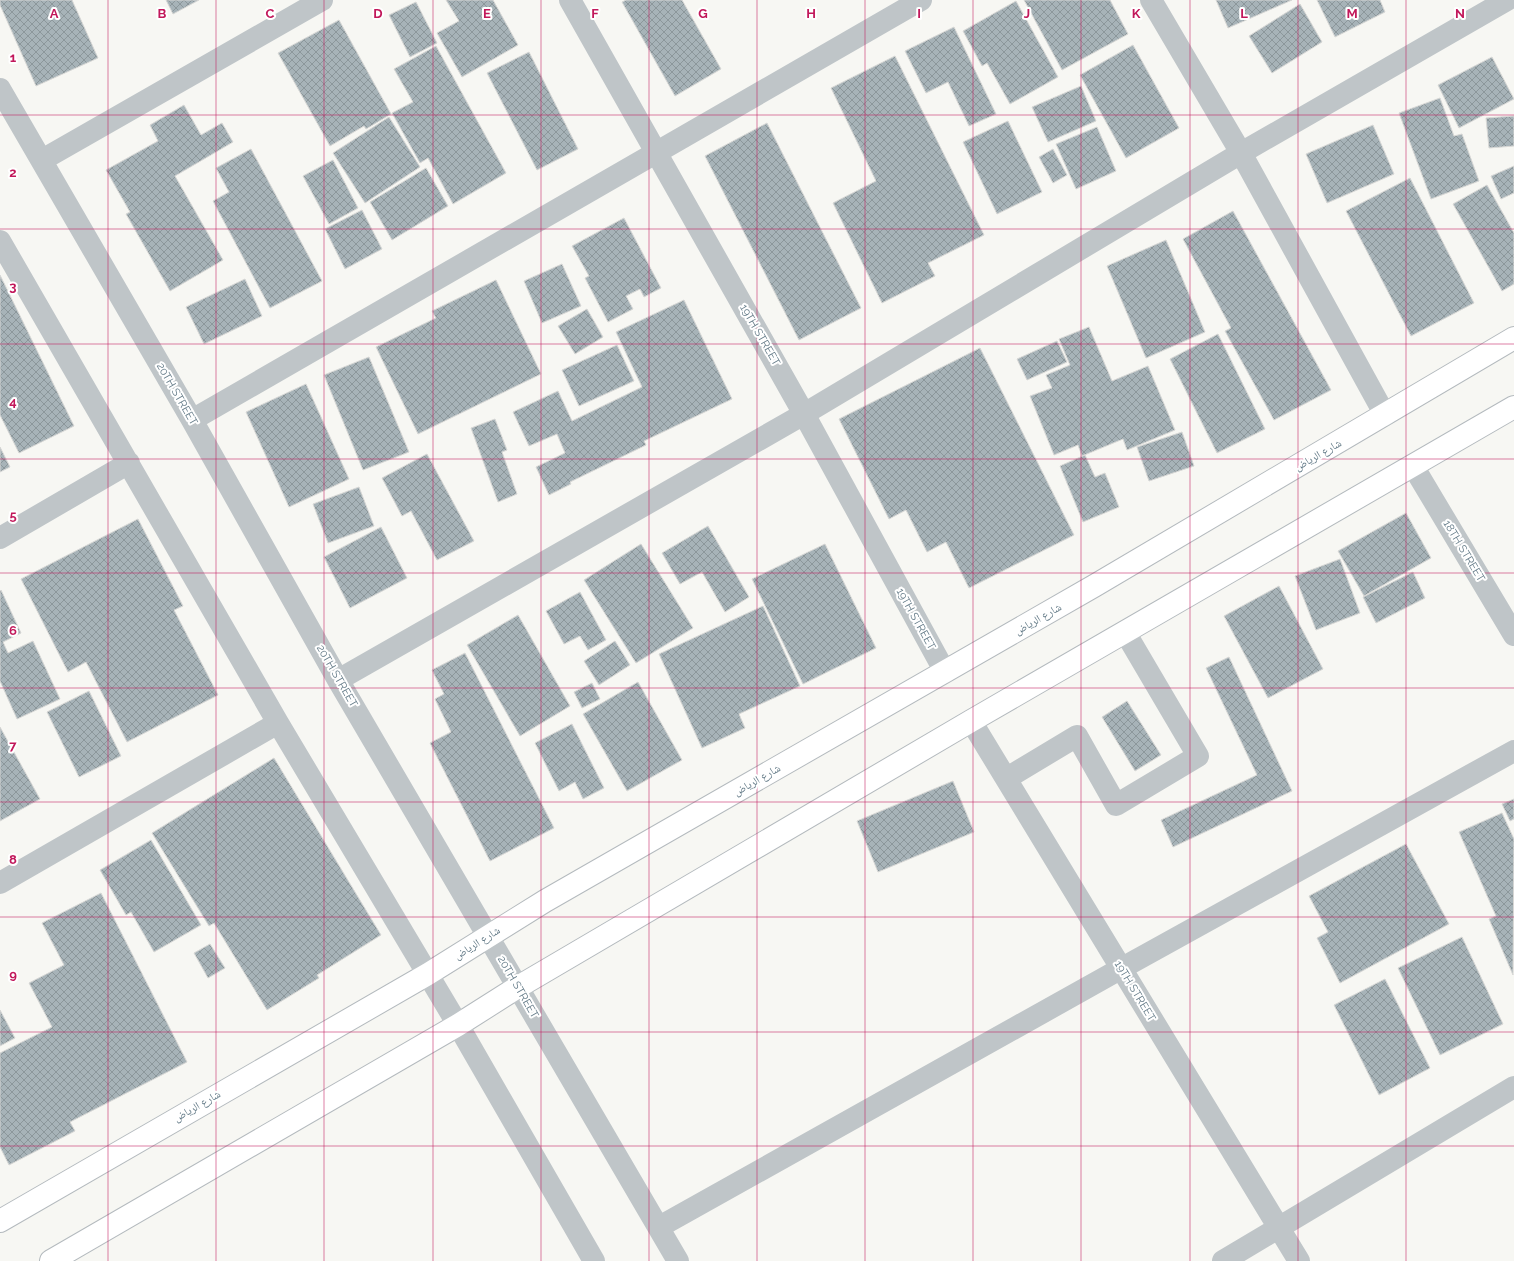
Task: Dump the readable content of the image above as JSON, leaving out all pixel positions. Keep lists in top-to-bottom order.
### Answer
{
  "streets": {
    "main road": ["شارع الرياض"],
    "street": ["19TH STREET", "20TH STREET", "18TH STREET"]
  },
  "crossings": [
    ["19TH STREET", "شارع الرياض"],
    ["20TH STREET", "شارع الرياض"]
  ],
  "grid": {
    "columns": [
      "A",
      "B",
      "C",
      "D",
      "E",
      "F",
      "G",
      "H",
      "I",
      "J",
      "K",
      "L",
      "M",
      "N"
    ],
    "rows": [
      "1",
      "2",
      "3",
      "4",
      "5",
      "6",
      "7",
      "8",
      "9"
    ]
  }
}
